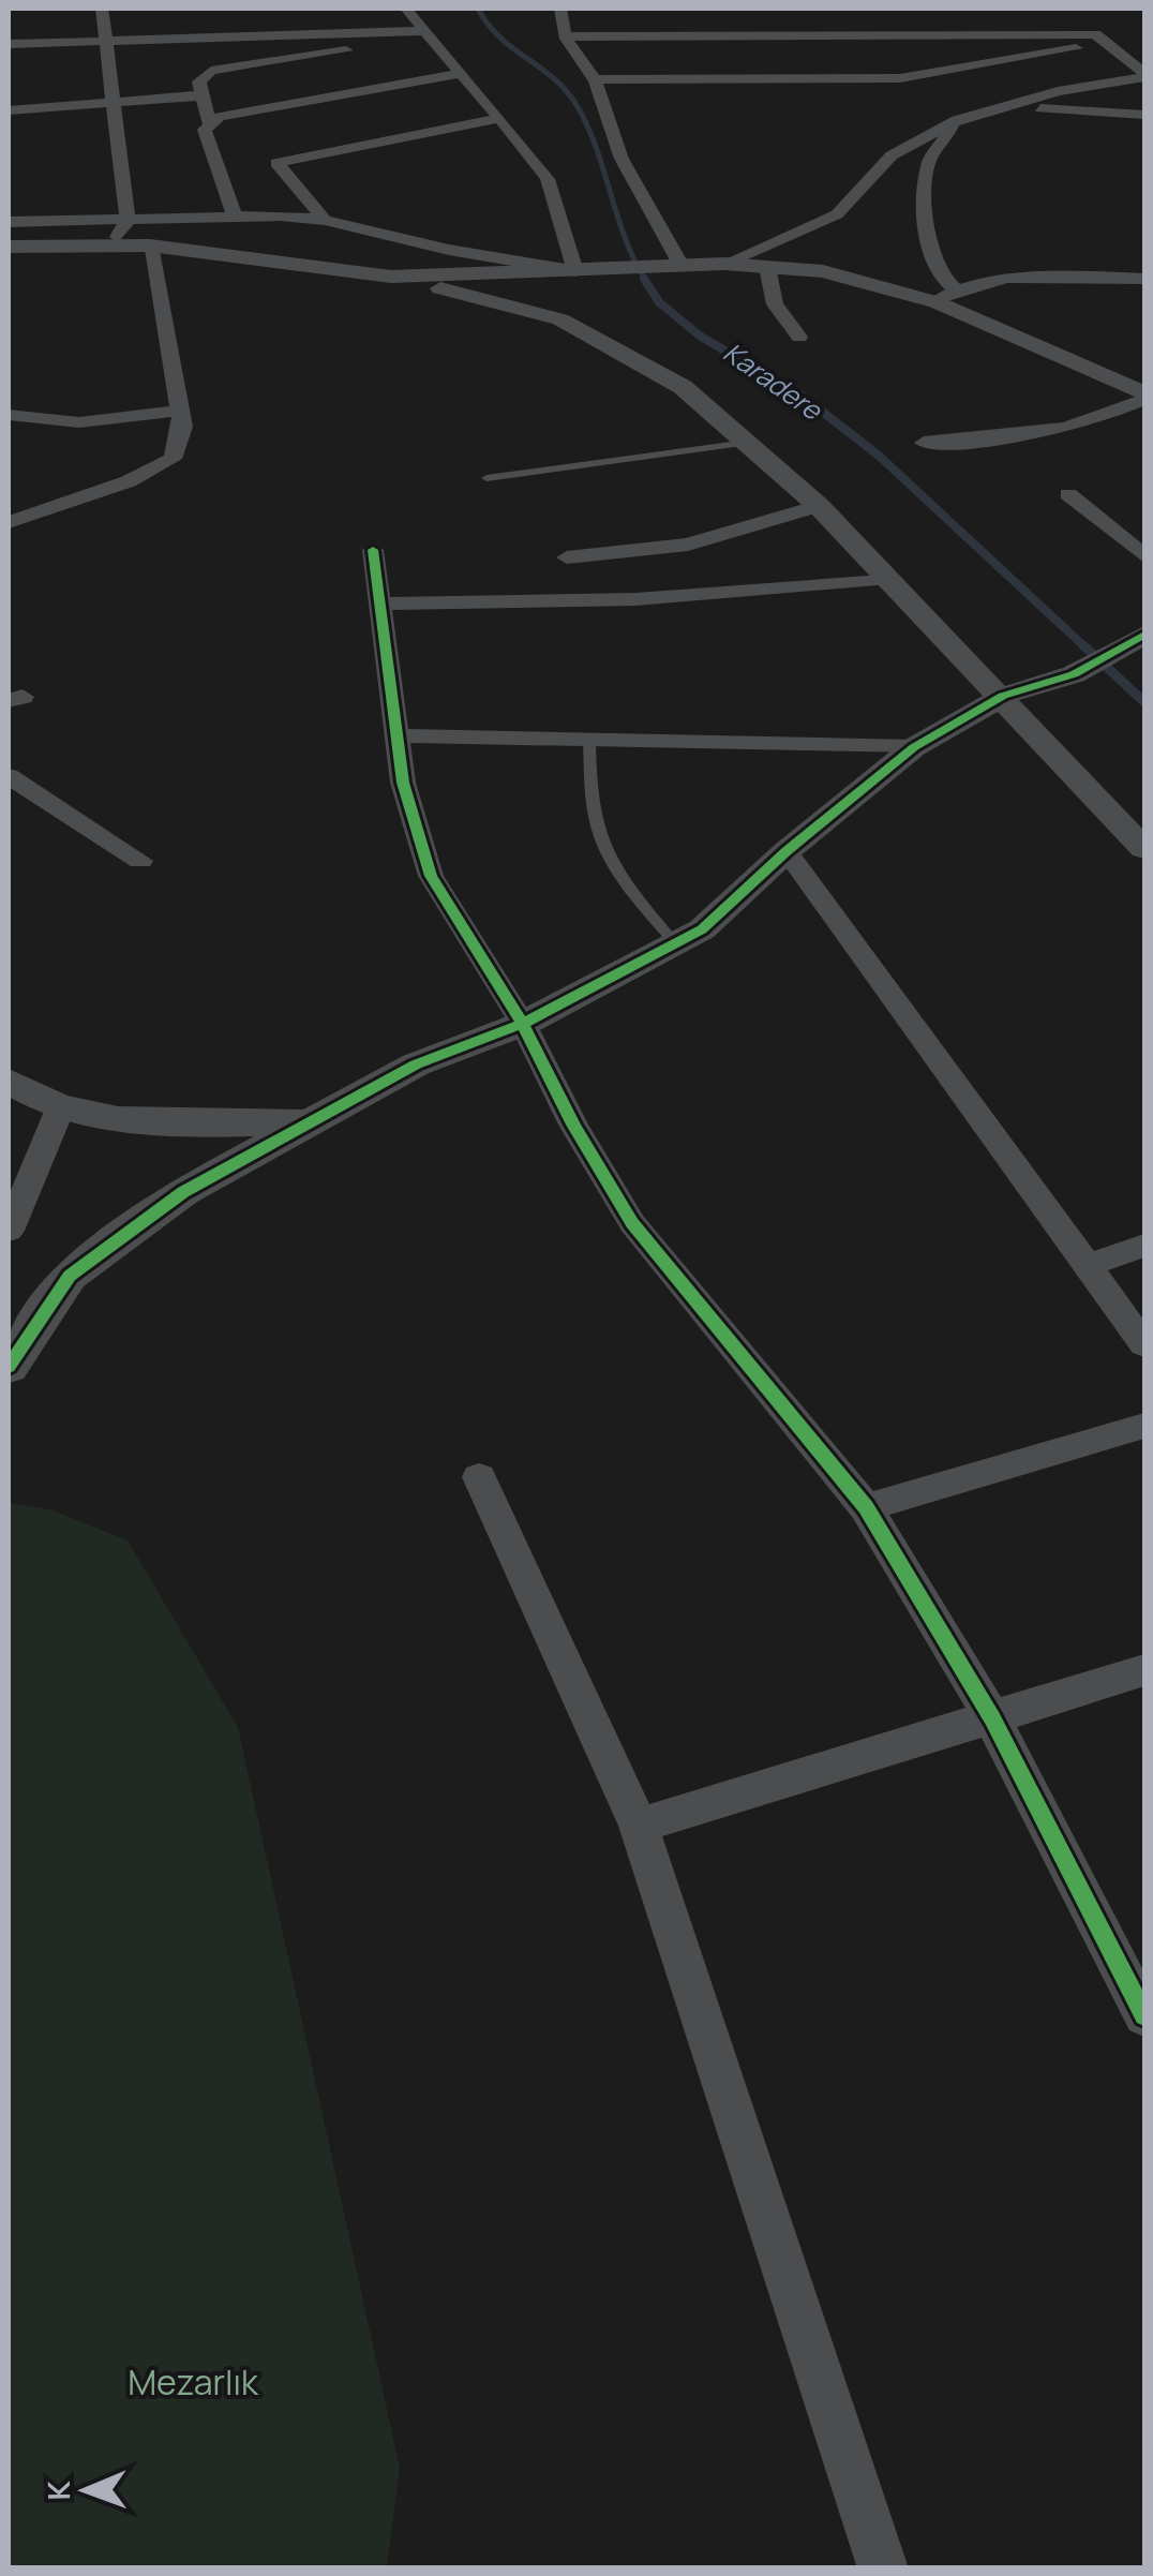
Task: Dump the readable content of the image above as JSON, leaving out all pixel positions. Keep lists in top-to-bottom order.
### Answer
{
  "water": ["Karadere"],
  "parks": ["Mezarlık"],
  "north": "left"
}
